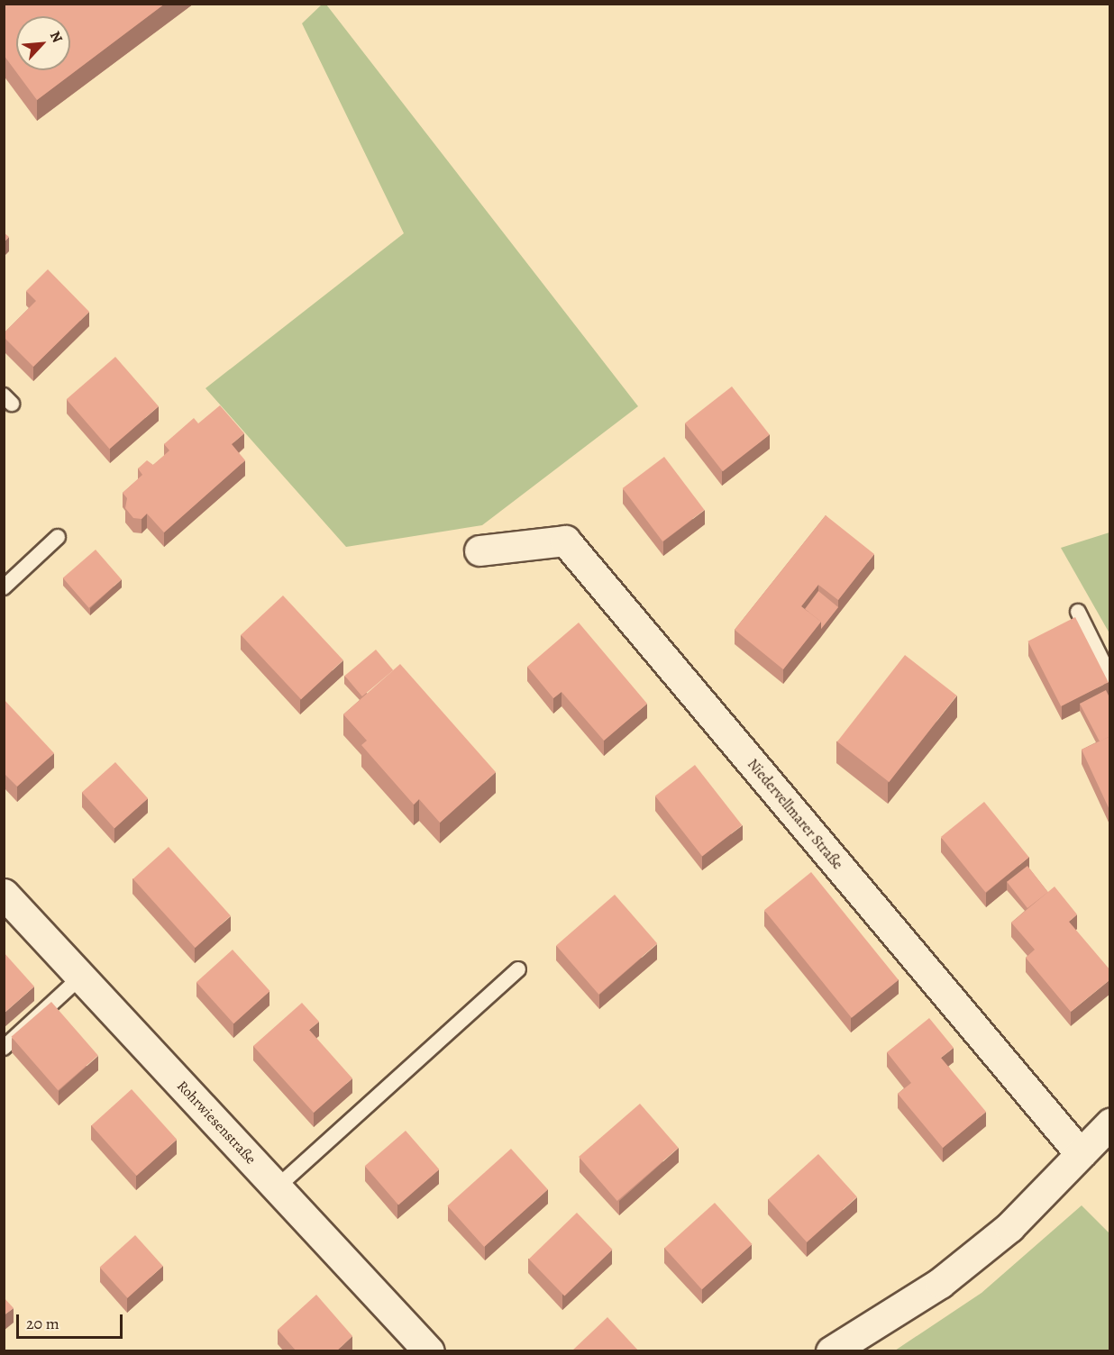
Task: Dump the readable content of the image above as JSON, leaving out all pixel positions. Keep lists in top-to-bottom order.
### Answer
{
  "streets": {
    "street": ["Niedervellmarer Straße", "Rohrwiesenstraße"]
  },
  "scale_bar": "20 m",
  "north": "top right"
}
